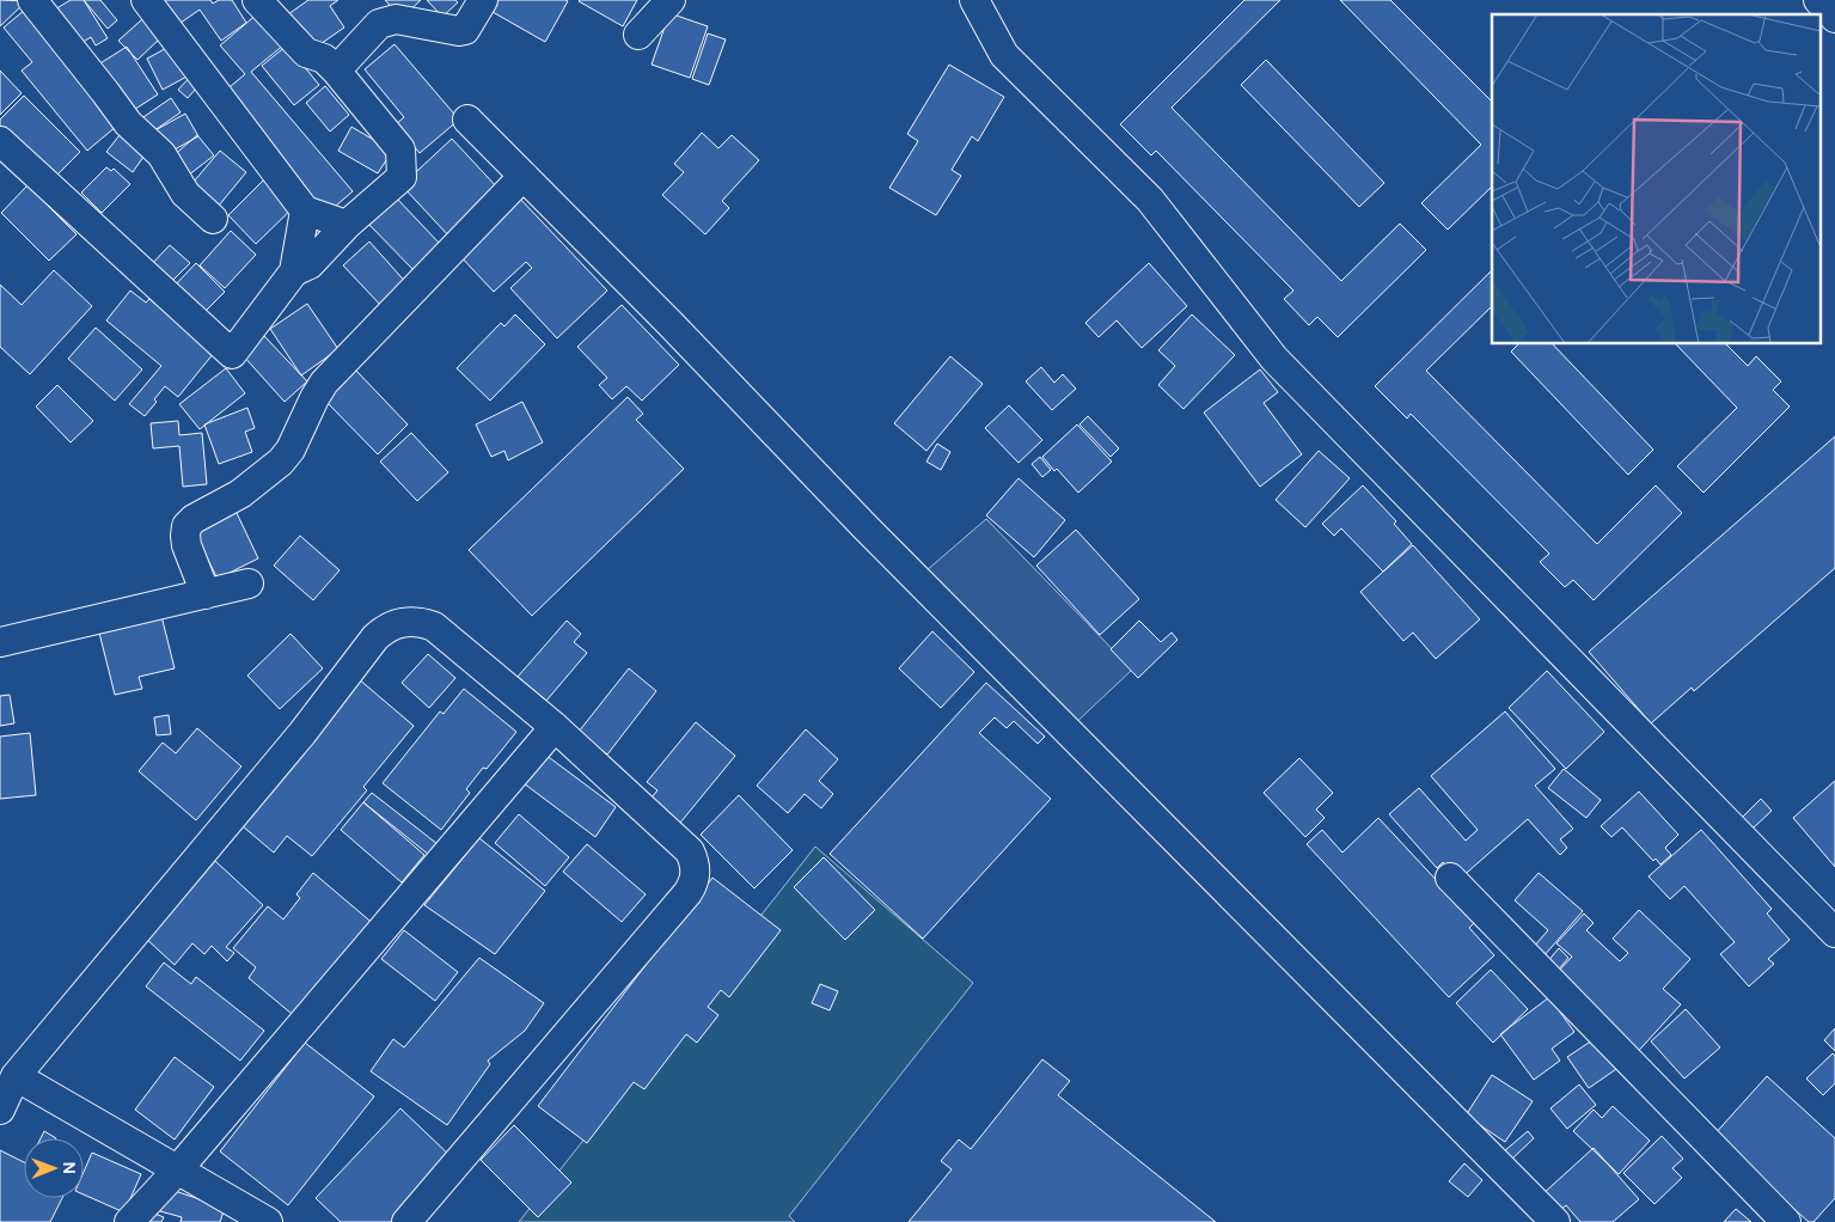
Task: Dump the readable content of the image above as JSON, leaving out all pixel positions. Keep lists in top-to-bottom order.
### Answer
{
  "north": "right"
}
